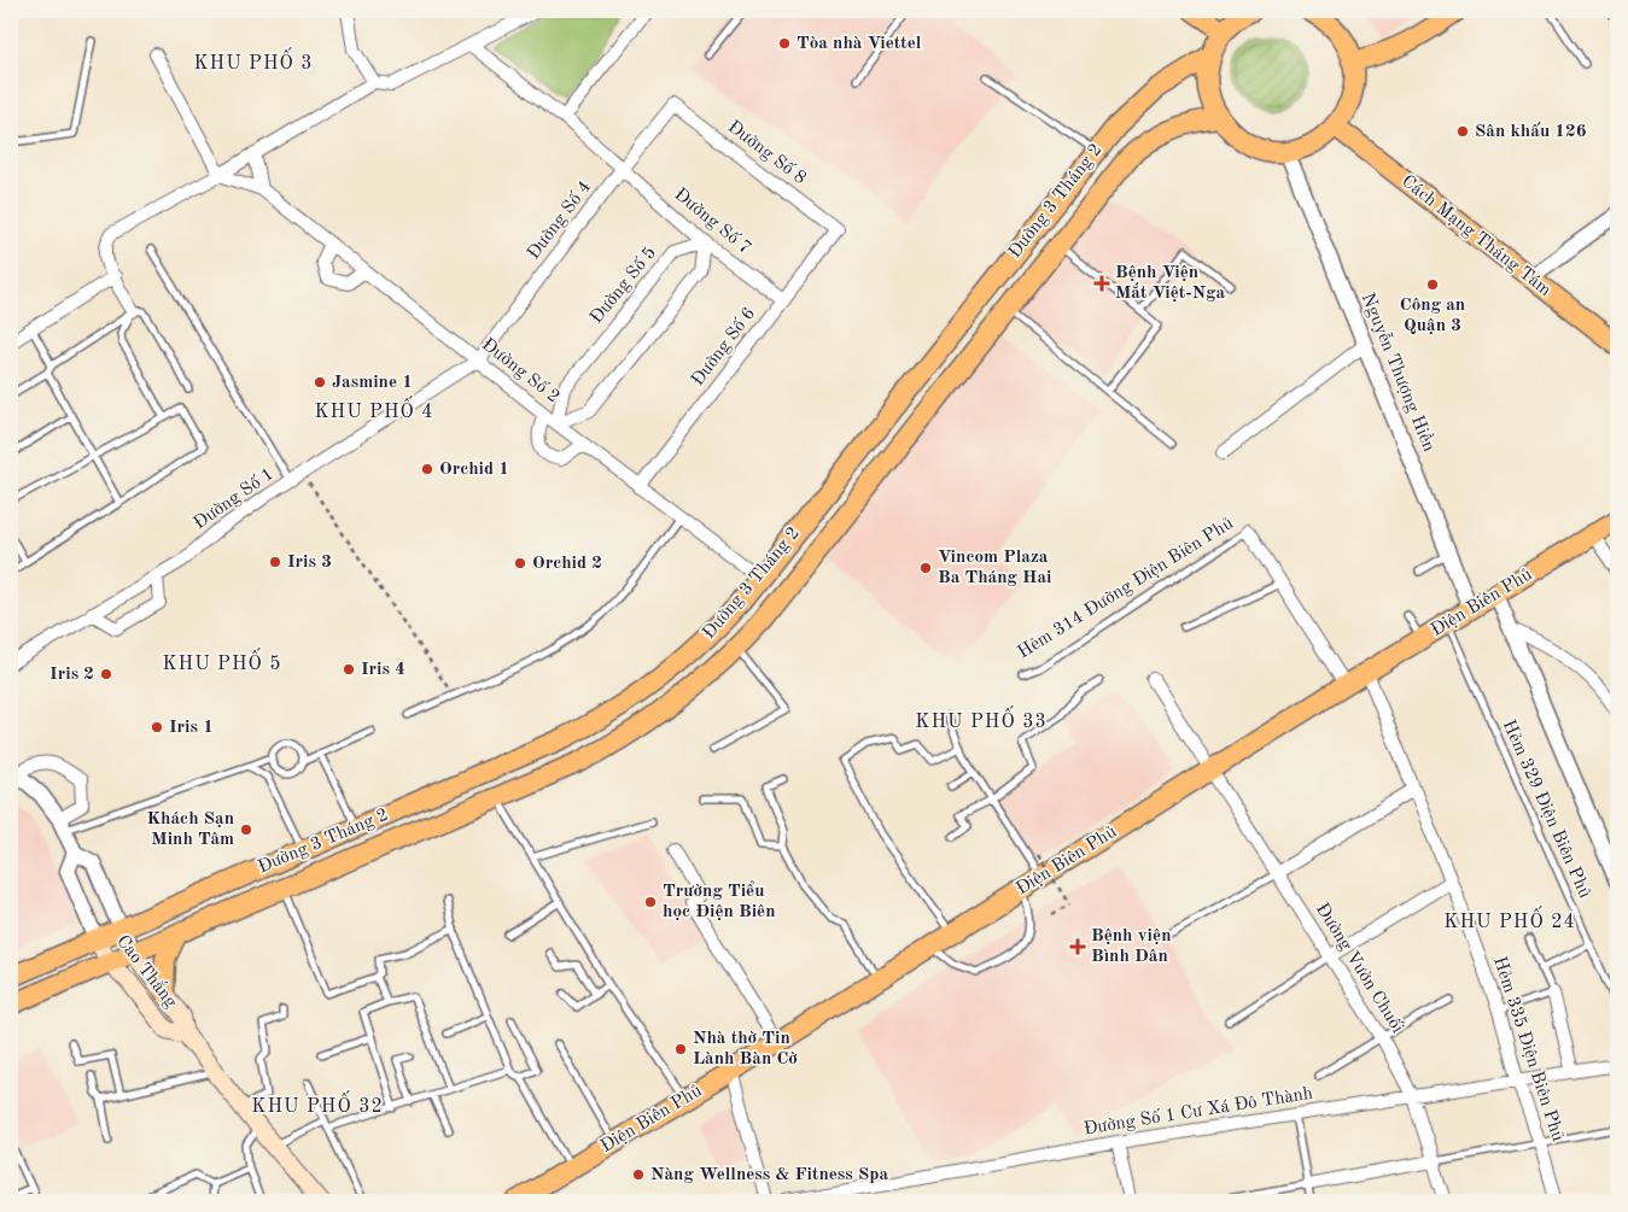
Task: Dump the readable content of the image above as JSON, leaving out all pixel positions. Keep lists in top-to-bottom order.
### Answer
{
  "streets": {
    "main road": [
      "Đường 3 Tháng 2",
      "Cách Mạng Tháng Tám",
      "Điện Biên Phủ",
      "Cao Thắng"
    ],
    "street": [
      "Đường Số 8",
      "Đường Số 4",
      "Đường Số 7",
      "Đường Số 5",
      "Đường Số 6",
      "Đường Số 2",
      "Nguyễn Thượng Hiền",
      "Đường Số 1",
      "Hẻm 314 Đường Điện Biên Phủ",
      "Đường Vườn Chuối",
      "Hẻm 335 Điện Biên Phủ",
      "Ðường Số 1 Cư Xá Đô Thành"
    ],
    "lane": ["Hẻm 329 Ðiện Biên Phủ"]
  },
  "crossings": [
    ["Đường Số 8", "Đường Số 4"],
    ["Đường Số 8", "Đường Số 6"],
    ["Đường 3 Tháng 2", "Đường Số 2"],
    ["Đường 3 Tháng 2", "Cao Thắng"],
    ["Đường Số 4", "Đường Số 7"],
    ["Đường Số 4", "Đường Số 2"],
    ["Đường Số 4", "Đường Số 1"],
    ["Đường Số 7", "Đường Số 5"],
    ["Đường Số 7", "Đường Số 6"],
    ["Đường Số 5", "Đường Số 2"],
    ["Đường Số 6", "Đường Số 2"],
    ["Đường Số 2", "Đường Số 1"],
    ["Nguyễn Thượng Hiền", "Điện Biên Phủ"],
    ["Hẻm 314 Đường Điện Biên Phủ", "Điện Biên Phủ"],
    ["Điện Biên Phủ", "Hẻm 329 Ðiện Biên Phủ"],
    ["Điện Biên Phủ", "Đường Vườn Chuối"],
    ["Điện Biên Phủ", "Hẻm 335 Điện Biên Phủ"],
    ["Đường Vườn Chuối", "Ðường Số 1 Cư Xá Đô Thành"],
    ["Hẻm 335 Điện Biên Phủ", "Ðường Số 1 Cư Xá Đô Thành"]
  ],
  "districts": [
    "KHU PHỐ 3",
    "KHU PHỐ 4",
    "KHU PHỐ 5",
    "KHU PHỐ 33",
    "KHU PHỐ 24",
    "KHU PHỐ 32"
  ],
  "places": {
    "other": [
      "Tòa nhà Viettel",
      "Sân khấu 126",
      "Công an Quận 3",
      "Jasmine 1",
      "Orchid 1",
      "Iris 3",
      "Orchid 2",
      "Vincom Plaza Ba Tháng Hai",
      "Iris 4",
      "Iris 2",
      "Iris 1",
      "Khách Sạn Minh Tâm",
      "Trường Tiểu học Điện Biên",
      "Nhà thờ Tin Lành Bàn Cờ",
      "Nàng Wellness & Fitness Spa"
    ],
    "health": ["Bệnh Viện Mắt Việt-Nga", "Bệnh viện Bình Dân"]
  }
}
